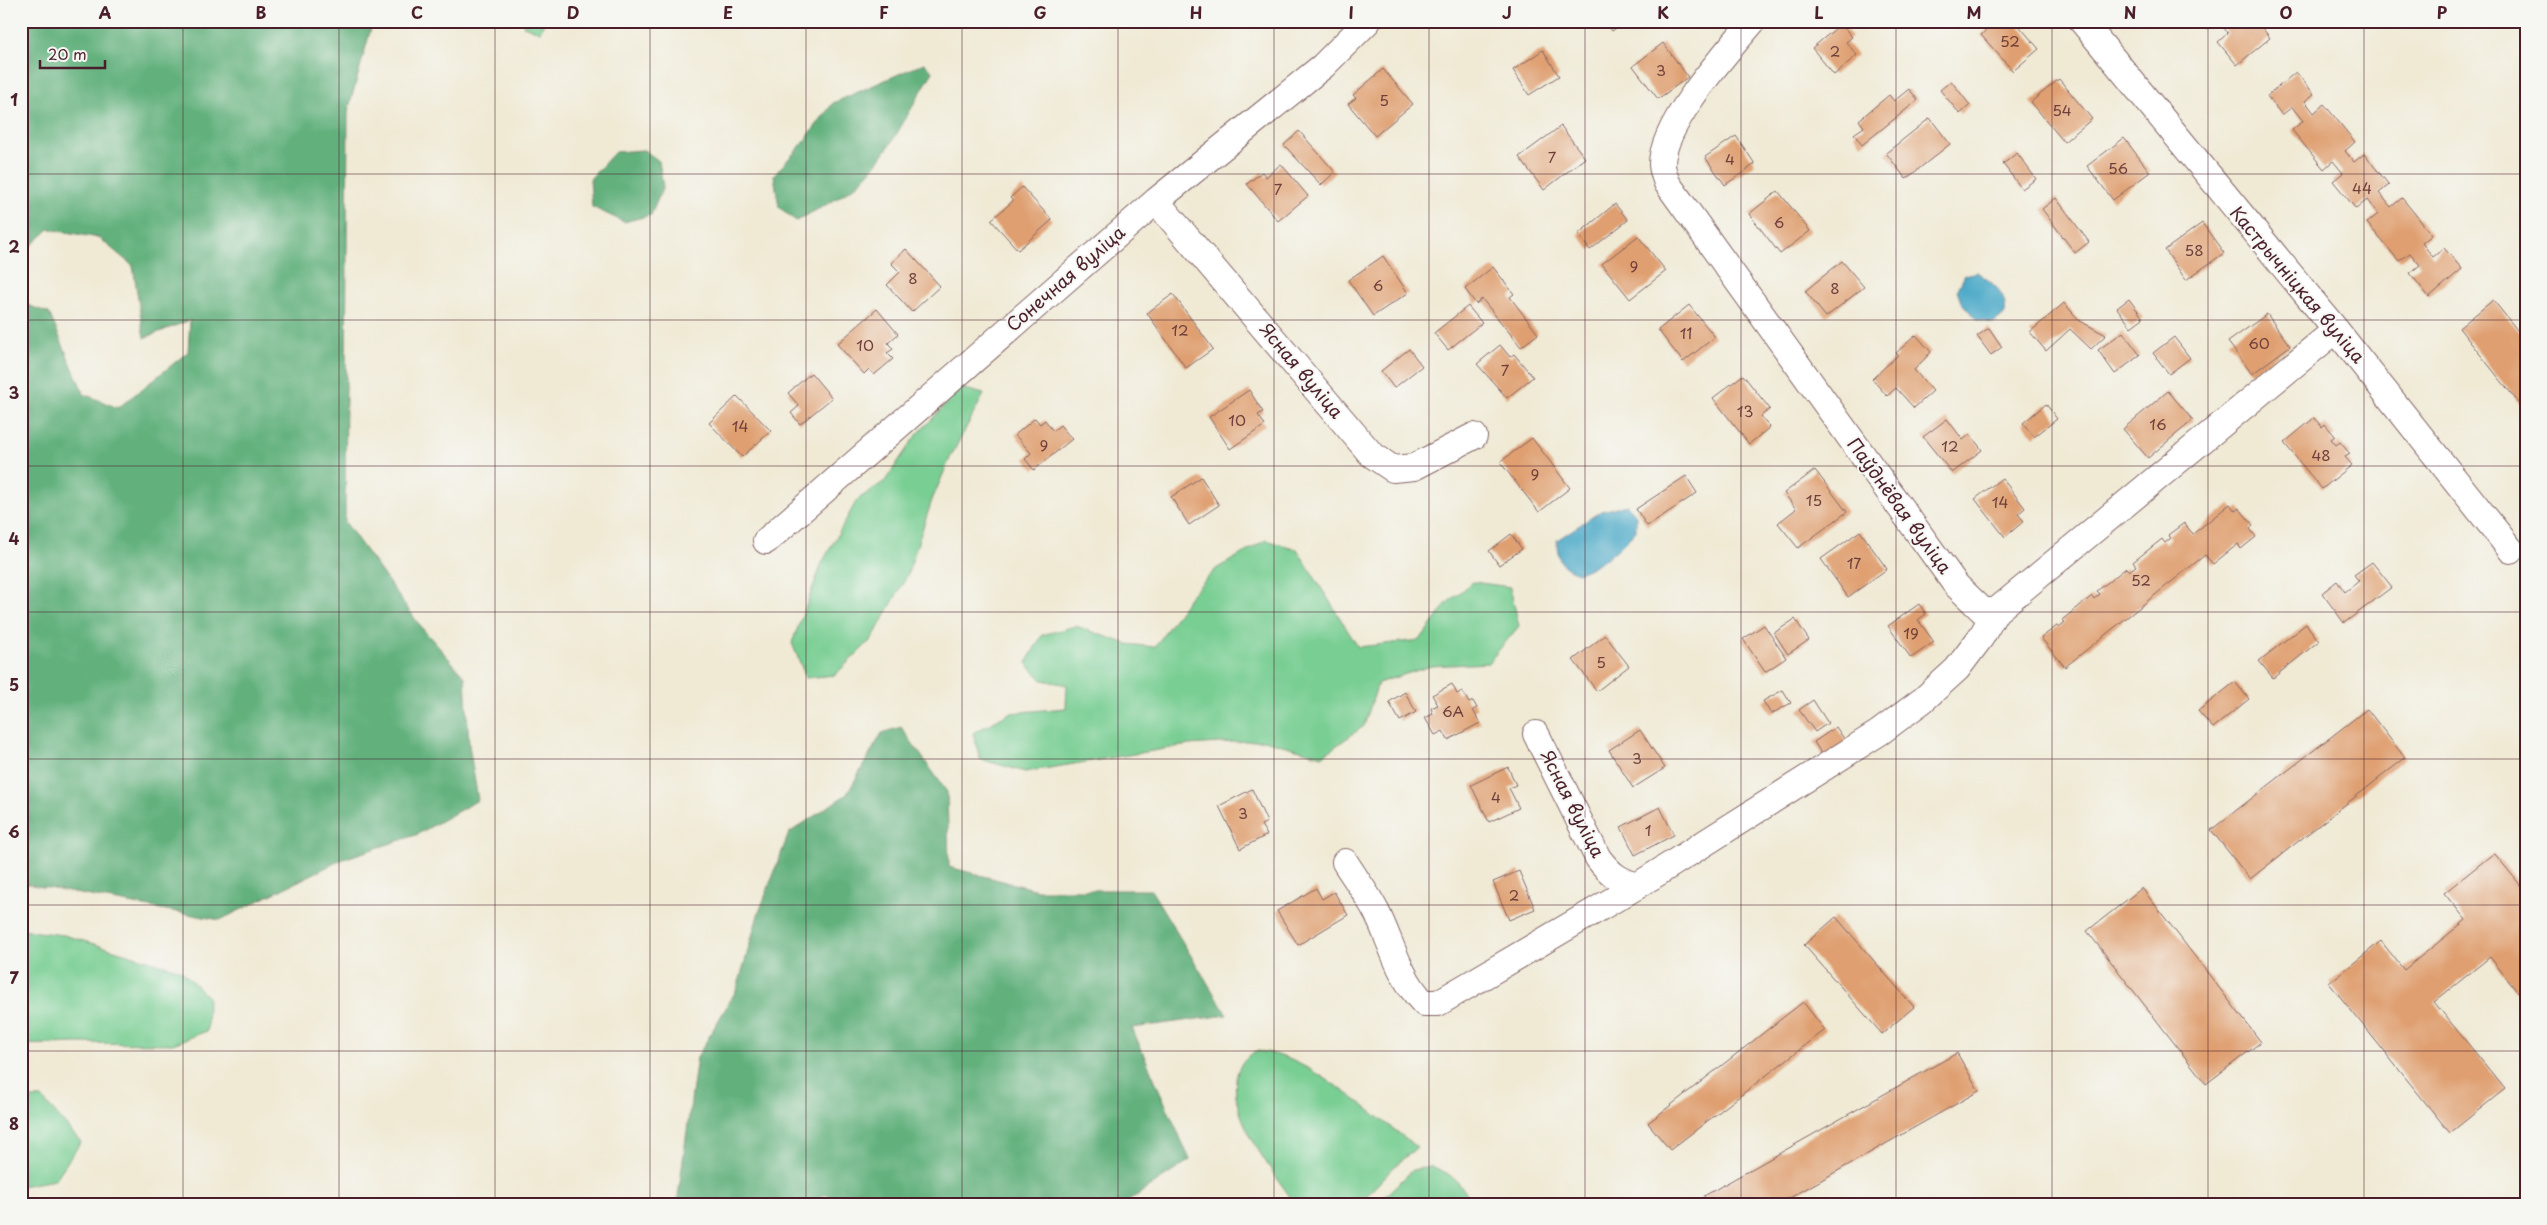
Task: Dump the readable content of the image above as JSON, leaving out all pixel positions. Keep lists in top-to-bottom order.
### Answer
{
  "streets": {
    "street": [
      "Сонечная вуліца",
      "Кастрычніцкая вуліца",
      "Ясная вуліца",
      "Паўднёвая вуліца"
    ]
  },
  "crossings": [
    ["Сонечная вуліца", "Ясная вуліца"]
  ],
  "house_numbers": [
    "52",
    "2",
    "3",
    "5",
    "54",
    "7",
    "4",
    "56",
    "44",
    "7",
    "6",
    "58",
    "9",
    "8",
    "6",
    "8",
    "12",
    "11",
    "60",
    "10",
    "7",
    "13",
    "10",
    "16",
    "14",
    "9",
    "12",
    "48",
    "9",
    "15",
    "14",
    "17",
    "52",
    "19",
    "5",
    "6А",
    "3",
    "4",
    "3",
    "1",
    "2"
  ],
  "scale_bar": "20 m",
  "grid": {
    "columns": [
      "A",
      "B",
      "C",
      "D",
      "E",
      "F",
      "G",
      "H",
      "I",
      "J",
      "K",
      "L",
      "M",
      "N",
      "O",
      "P"
    ],
    "rows": [
      "1",
      "2",
      "3",
      "4",
      "5",
      "6",
      "7",
      "8"
    ]
  }
}
